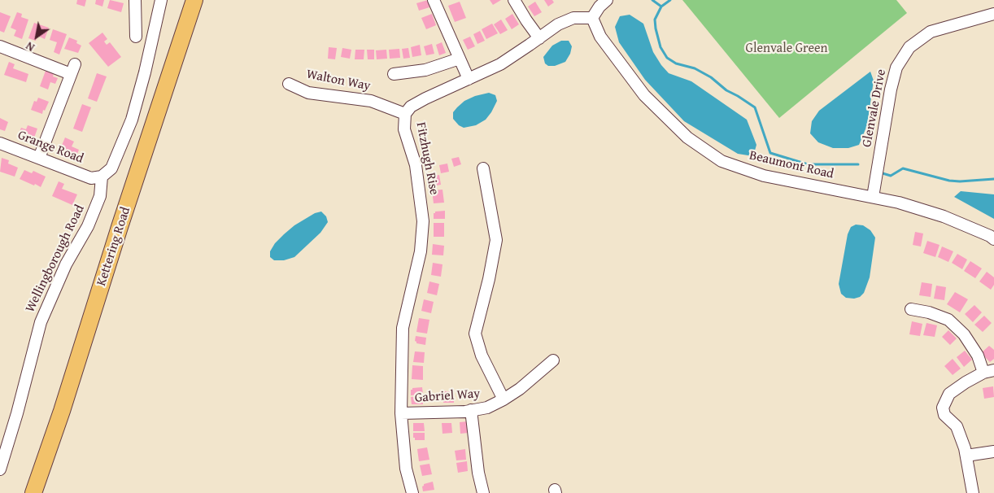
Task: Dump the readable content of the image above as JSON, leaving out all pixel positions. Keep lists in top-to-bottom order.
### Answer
{
  "streets": {
    "highway": ["Kettering Road"],
    "street": [
      "Walton Way",
      "Glenvale Drive",
      "Grange Road",
      "Fitzhugh Rise",
      "Beaumont Road",
      "Wellingborough Road",
      "Gabriel Way"
    ]
  },
  "crossings": [
    ["Walton Way", "Fitzhugh Rise"],
    ["Glenvale Drive", "Beaumont Road"],
    ["Grange Road", "Wellingborough Road"],
    ["Fitzhugh Rise", "Beaumont Road"],
    ["Fitzhugh Rise", "Gabriel Way"]
  ],
  "parks": ["Glenvale Green"],
  "north": "bottom left"
}
